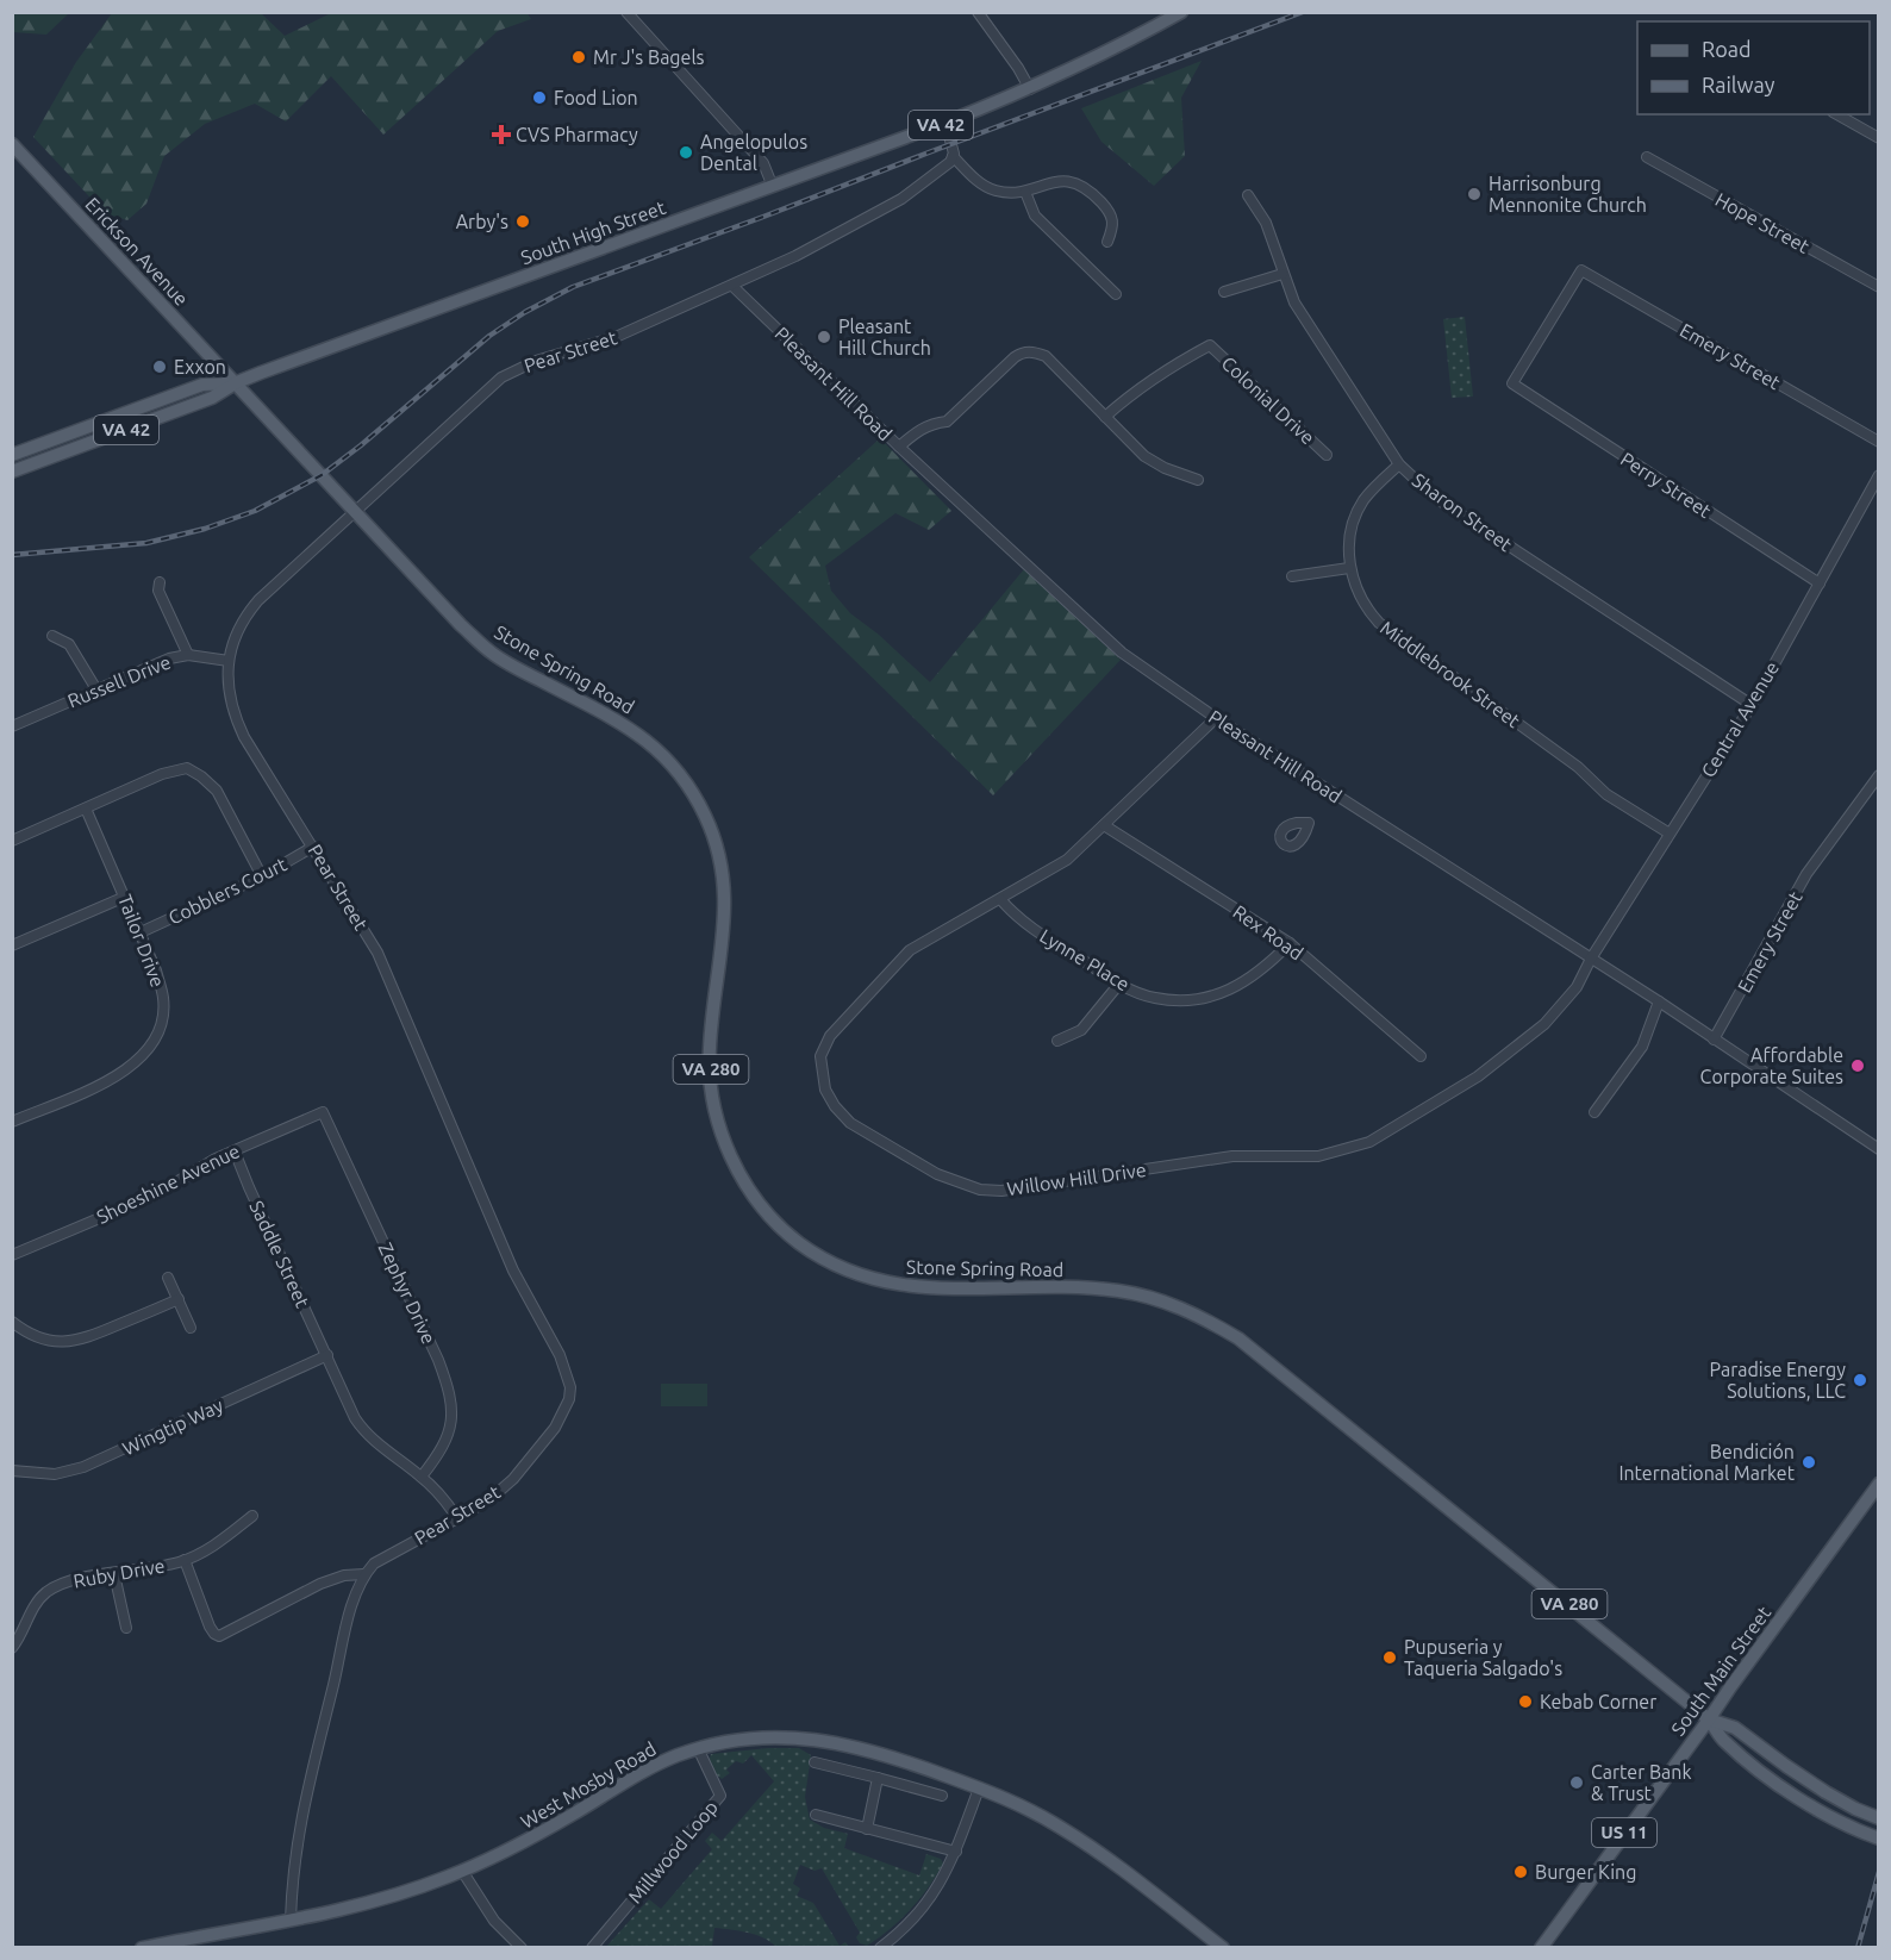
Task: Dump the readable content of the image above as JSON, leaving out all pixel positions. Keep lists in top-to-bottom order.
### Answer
{
  "streets": {
    "main road": [
      "VA 42",
      "South High Street",
      "Erickson Avenue",
      "Stone Spring Road",
      "VA 280",
      "South Main Street",
      "West Mosby Road",
      "US 11"
    ],
    "street": [
      "Hope Street",
      "Pear Street",
      "Emery Street",
      "Pleasant Hill Road",
      "Colonial Drive",
      "Perry Street",
      "Sharon Street",
      "Middlebrook Street",
      "Russell Drive",
      "Central Avenue",
      "Cobblers Court",
      "Rex Road",
      "Tailor Drive",
      "Lynne Place",
      "Willow Hill Drive",
      "Shoeshine Avenue",
      "Saddle Street",
      "Zephyr Drive",
      "Wingtip Way",
      "Ruby Drive",
      "Millwood Loop"
    ]
  },
  "crossings": [
    ["VA 42", "South High Street"],
    ["VA 42", "Erickson Avenue"],
    ["VA 42", "Stone Spring Road"],
    ["South High Street", "Erickson Avenue"],
    ["South High Street", "Stone Spring Road"],
    ["Erickson Avenue", "Stone Spring Road"],
    ["Pear Street", "Pleasant Hill Road"],
    ["Pear Street", "Stone Spring Road"],
    ["Pear Street", "Russell Drive"],
    ["Pear Street", "Cobblers Court"],
    ["Pear Street", "Saddle Street"],
    ["Pear Street", "Ruby Drive"],
    ["Emery Street", "Pleasant Hill Road"],
    ["Emery Street", "Perry Street"],
    ["Pleasant Hill Road", "Central Avenue"],
    ["Pleasant Hill Road", "Willow Hill Drive"],
    ["Perry Street", "Central Avenue"],
    ["Sharon Street", "Middlebrook Street"],
    ["Sharon Street", "Central Avenue"],
    ["Stone Spring Road", "South Main Street"],
    ["Middlebrook Street", "Central Avenue"],
    ["Central Avenue", "Willow Hill Drive"],
    ["Cobblers Court", "Tailor Drive"],
    ["Rex Road", "Lynne Place"],
    ["Rex Road", "Willow Hill Drive"],
    ["Lynne Place", "Willow Hill Drive"],
    ["Shoeshine Avenue", "Saddle Street"],
    ["Shoeshine Avenue", "Zephyr Drive"],
    ["Saddle Street", "Zephyr Drive"],
    ["Saddle Street", "Wingtip Way"],
    ["West Mosby Road", "Millwood Loop"]
  ],
  "places": {
    "other": [
      "Mr J's Bagels",
      "Food Lion",
      "Angelopulos Dental",
      "Harrisonburg Mennonite Church",
      "Arby's",
      "Pleasant Hill Church",
      "Exxon",
      "Affordable Corporate Suites",
      "Paradise Energy Solutions, LLC",
      "Bendición International Market",
      "Pupuseria y Taqueria Salgado's",
      "Kebab Corner",
      "Carter Bank & Trust",
      "Burger King"
    ],
    "health": ["CVS Pharmacy"]
  },
  "legend": ["Road", "Railway"]
}
